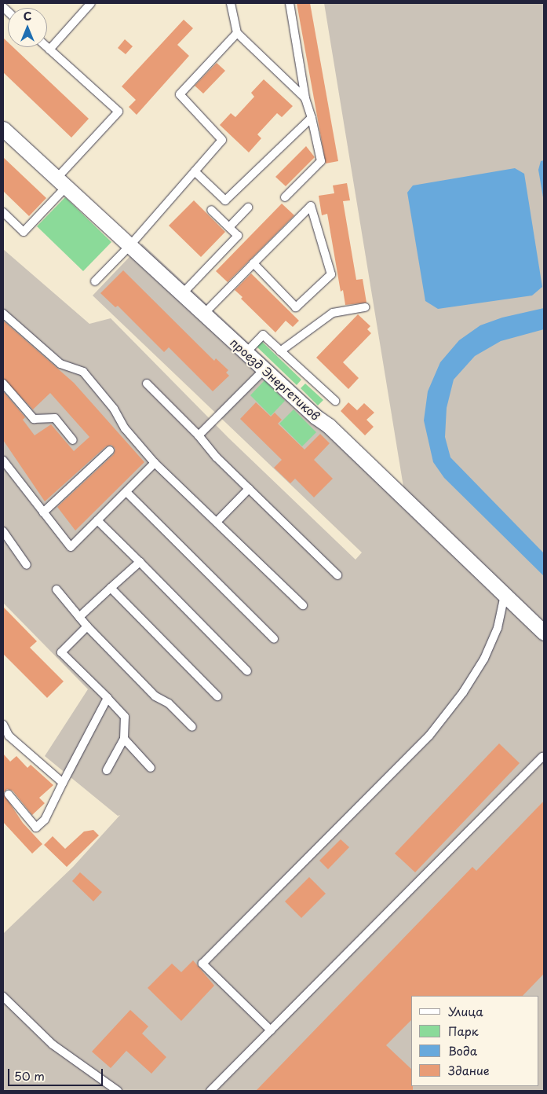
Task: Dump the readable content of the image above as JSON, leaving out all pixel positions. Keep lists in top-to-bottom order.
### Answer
{
  "streets": {
    "street": ["проезд Энергетиков"]
  },
  "legend": [
    "Улица",
    "Парк",
    "Вода",
    "Здание"
  ],
  "scale_bar": "50 m",
  "north": "top"
}
